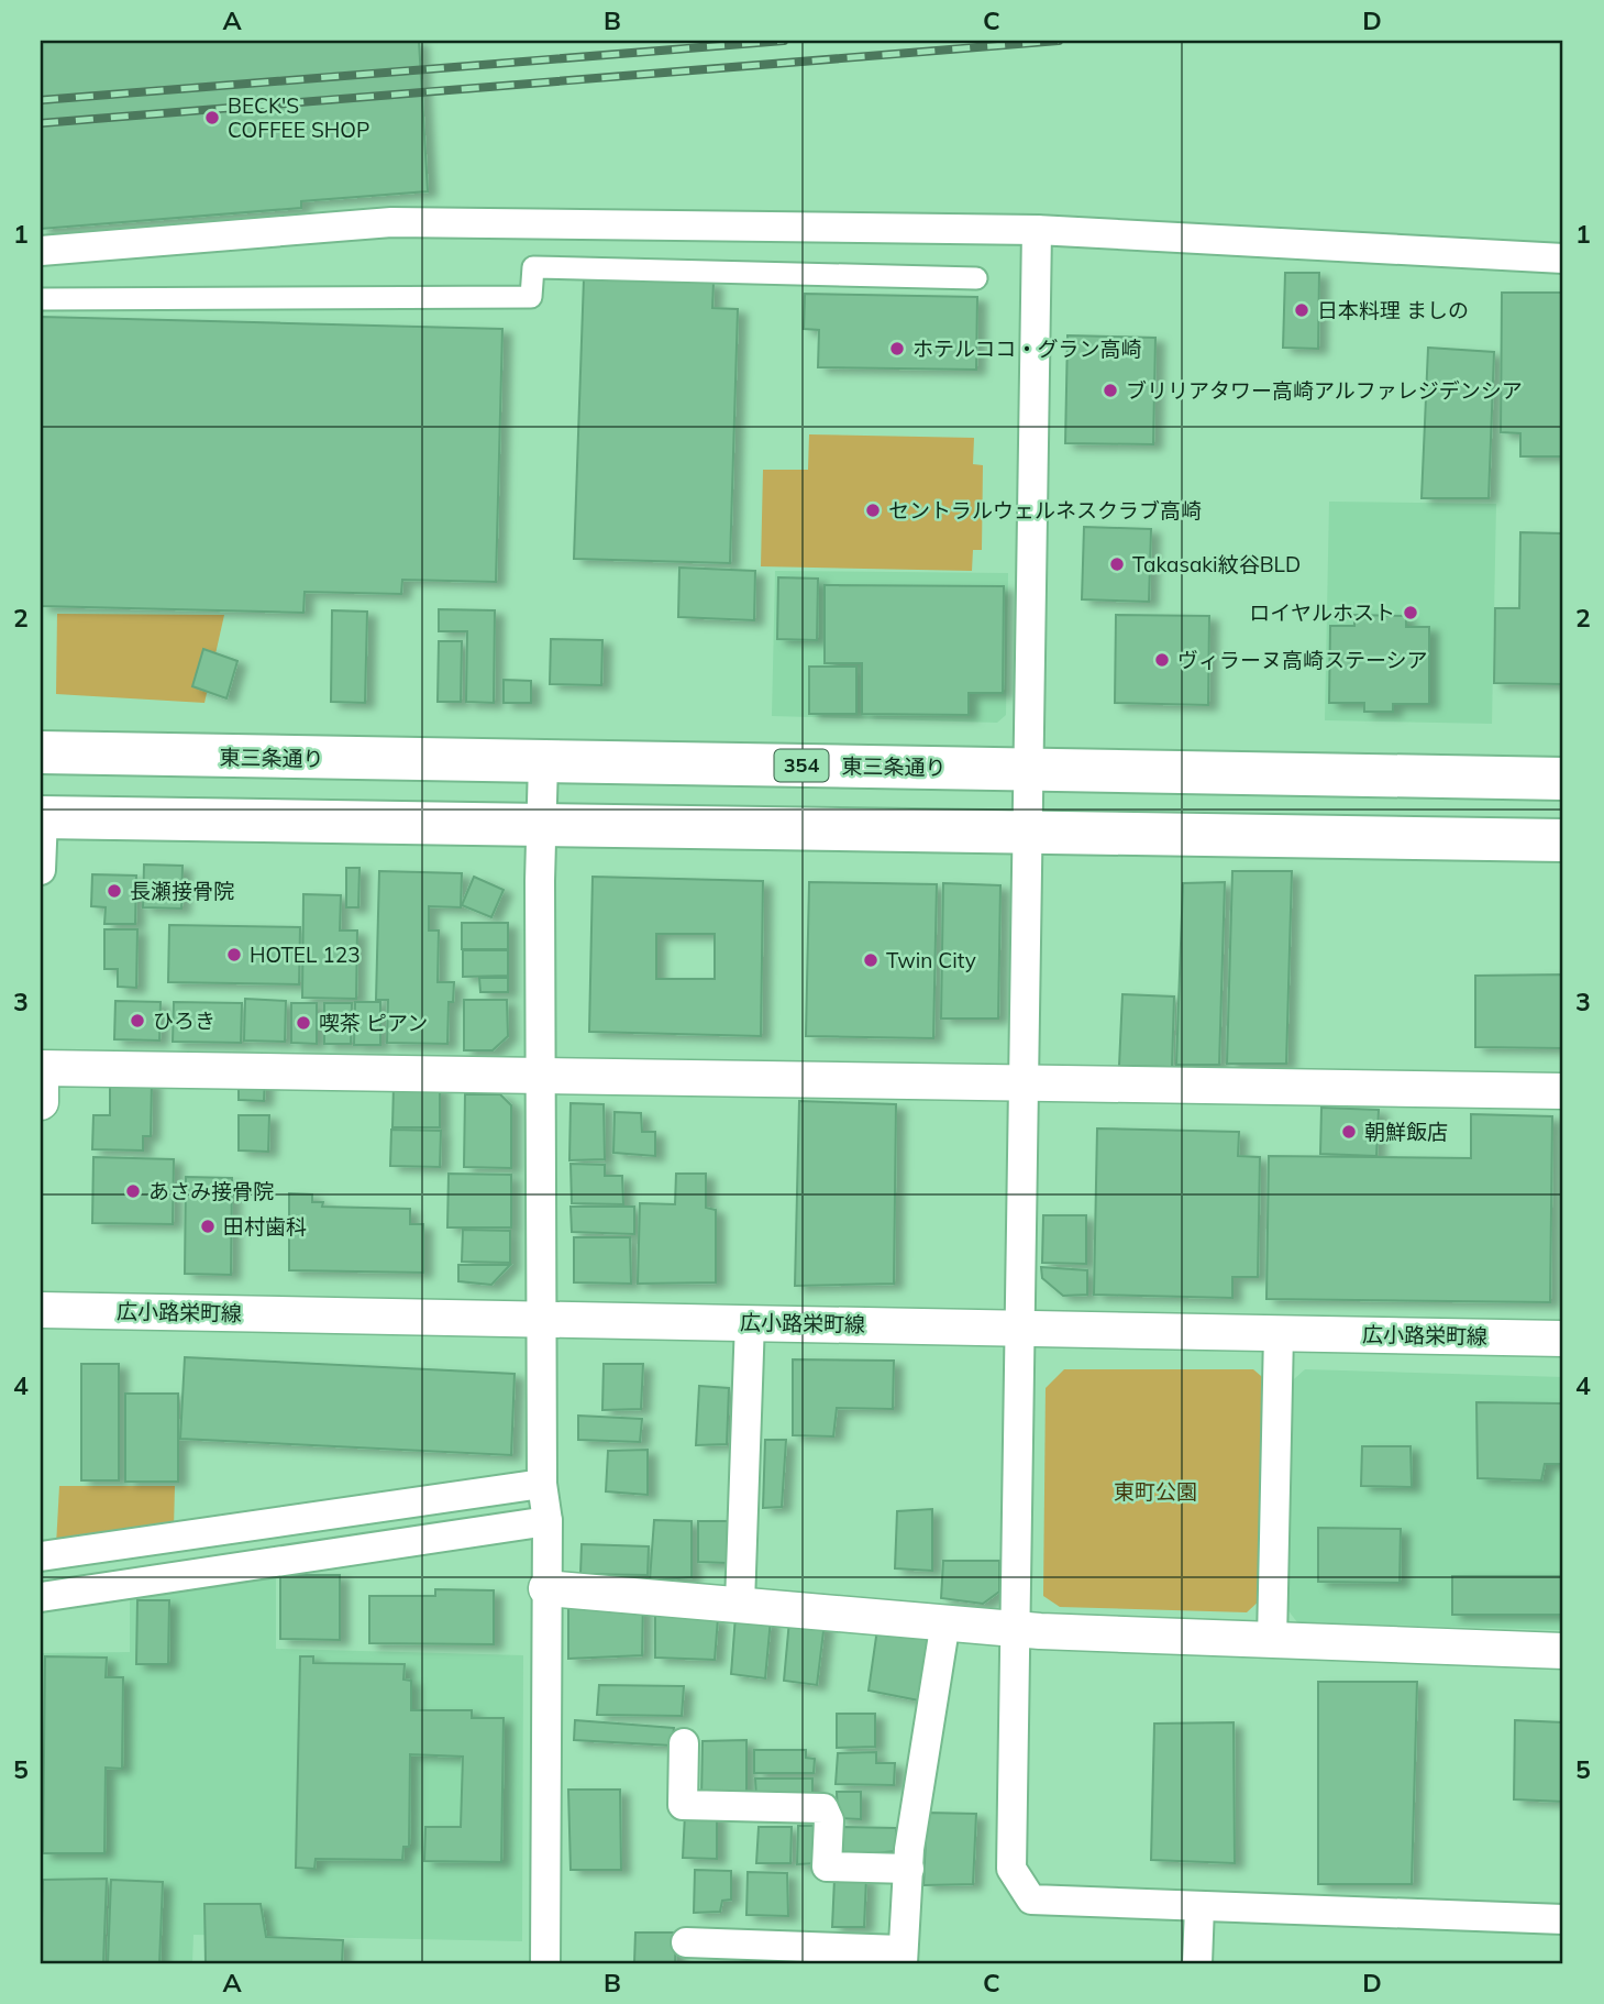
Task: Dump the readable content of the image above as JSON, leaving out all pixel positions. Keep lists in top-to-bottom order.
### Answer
{
  "streets": {
    "highway": ["東三条通り", "354"],
    "street": ["広小路栄町線"]
  },
  "parks": ["東町公園"],
  "places": [
    "BECK'S COFFEE SHOP",
    "日本料理 ましの",
    "ホテルココ・グラン高崎",
    "ブリリアタワー高崎アルファレジデンシア",
    "セントラルウェルネスクラブ高崎",
    "Takasaki紋谷BLD",
    "ロイヤルホスト",
    "ヴィラーヌ高崎ステーシア",
    "長瀬接骨院",
    "HOTEL 123",
    "Twin City",
    "ひろき",
    "喫茶 ピアン",
    "朝鮮飯店",
    "あさみ接骨院",
    "田村歯科"
  ],
  "grid": {
    "columns": [
      "A",
      "B",
      "C",
      "D"
    ],
    "rows": [
      "1",
      "2",
      "3",
      "4",
      "5"
    ]
  }
}
